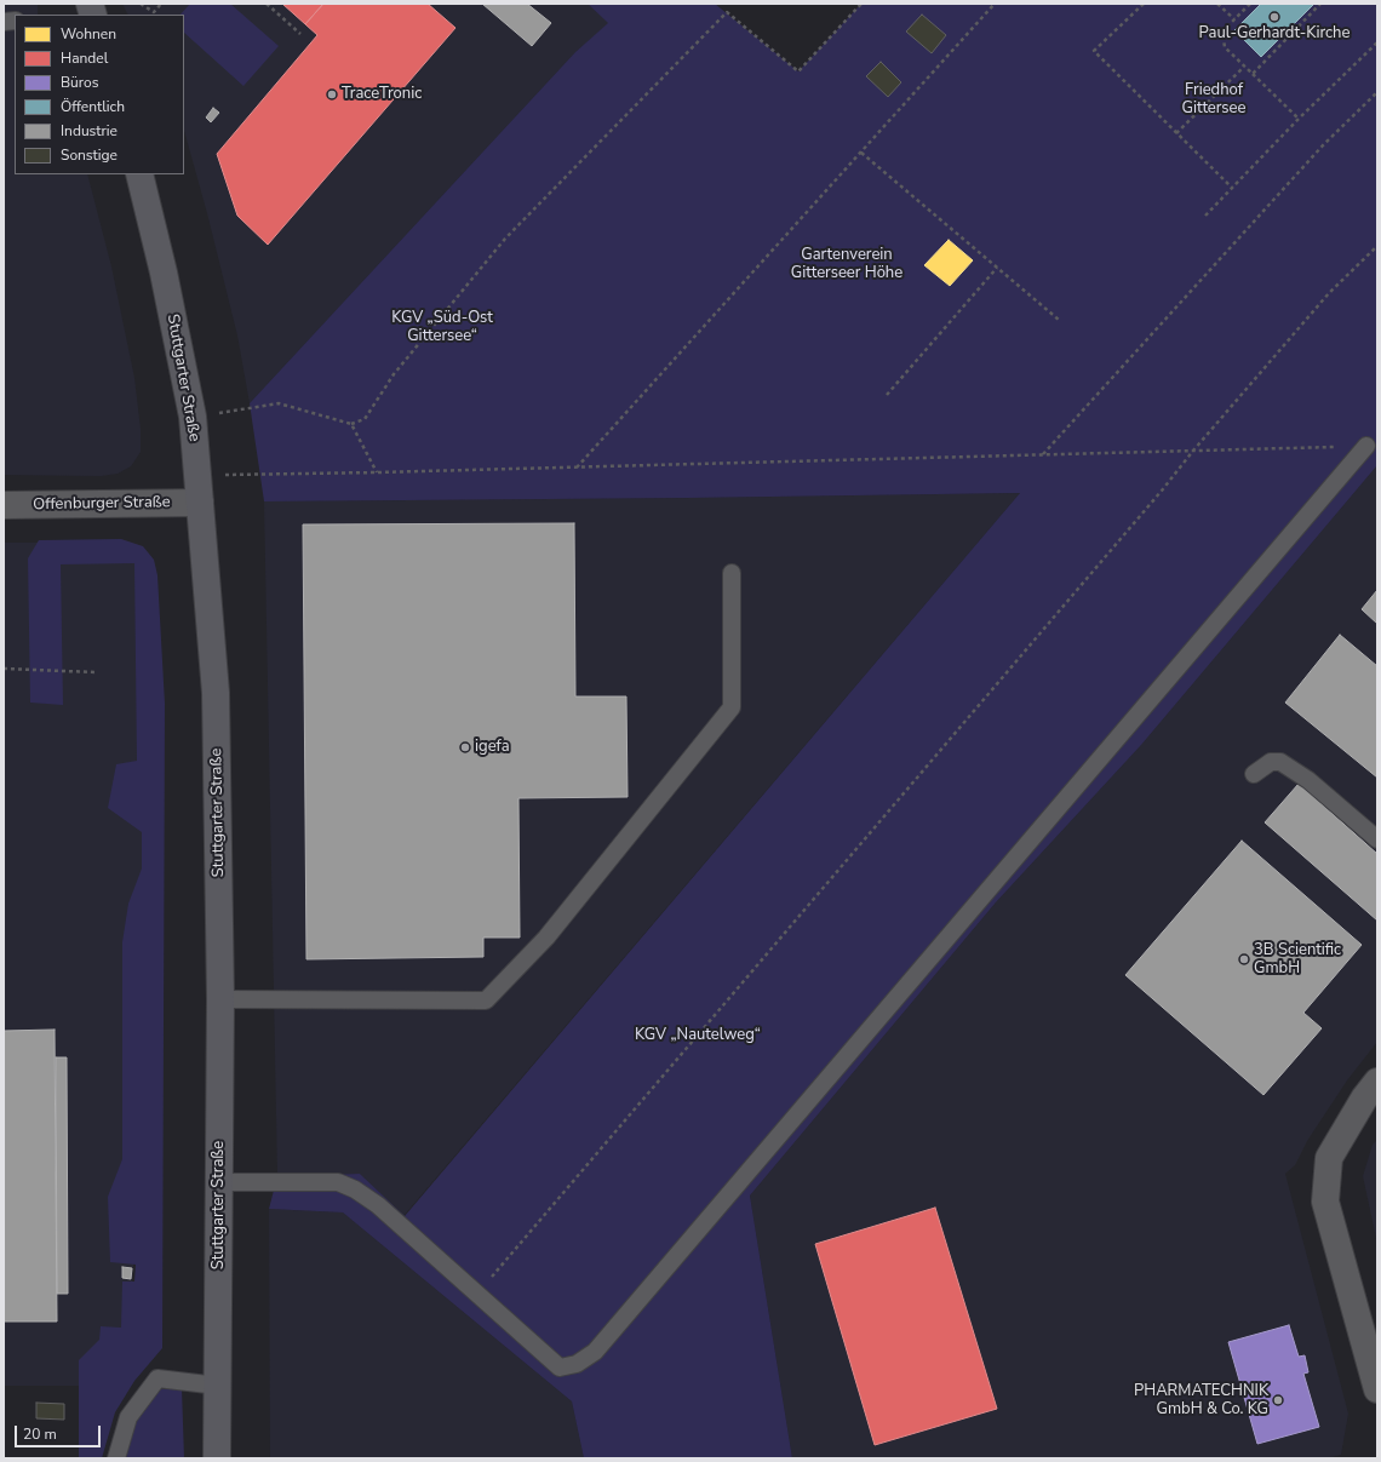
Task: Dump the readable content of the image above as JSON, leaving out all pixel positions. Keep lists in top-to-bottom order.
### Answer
{
  "streets": {
    "main road": ["Stuttgarter Straße"],
    "street": ["Offenburger Straße"]
  },
  "crossings": [
    ["Stuttgarter Straße", "Offenburger Straße"]
  ],
  "parks": [
    "Friedhof Gittersee",
    "Gartenverein Gitterseer Höhe",
    "KGV „Süd-Ost Gittersee“",
    "KGV „Nautelweg“"
  ],
  "places": [
    "Paul-Gerhardt-Kirche",
    "TraceTronic",
    "igefa",
    "3B Scientific GmbH",
    "PHARMATECHNIK GmbH & Co. KG"
  ],
  "legend": [
    "Wohnen",
    "Handel",
    "Büros",
    "Öffentlich",
    "Industrie",
    "Sonstige"
  ],
  "scale_bar": "20 m"
}
